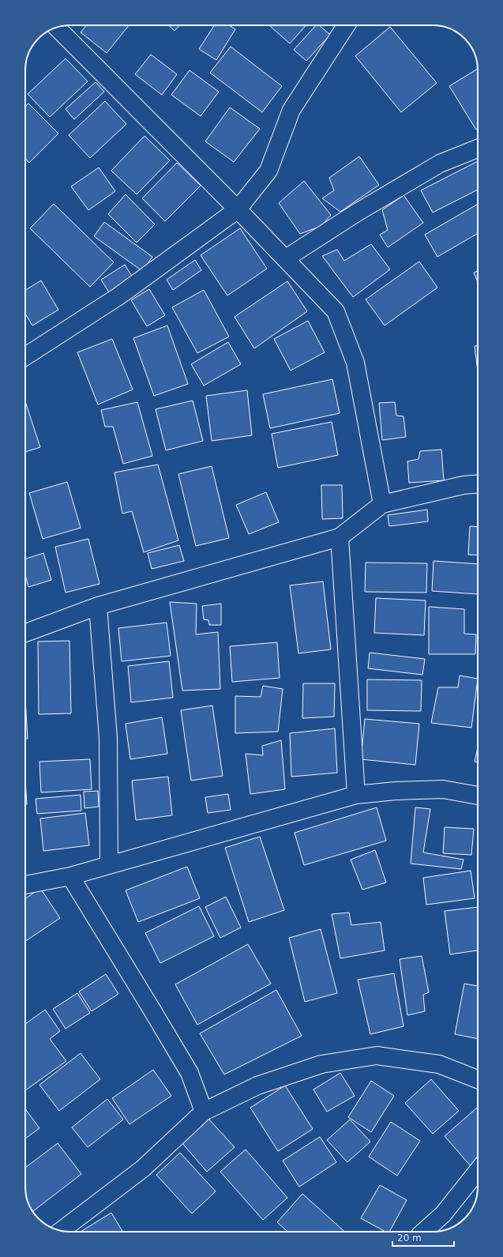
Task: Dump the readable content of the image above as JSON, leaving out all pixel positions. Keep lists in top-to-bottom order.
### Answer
{
  "scale_bar": "20 m"
}
